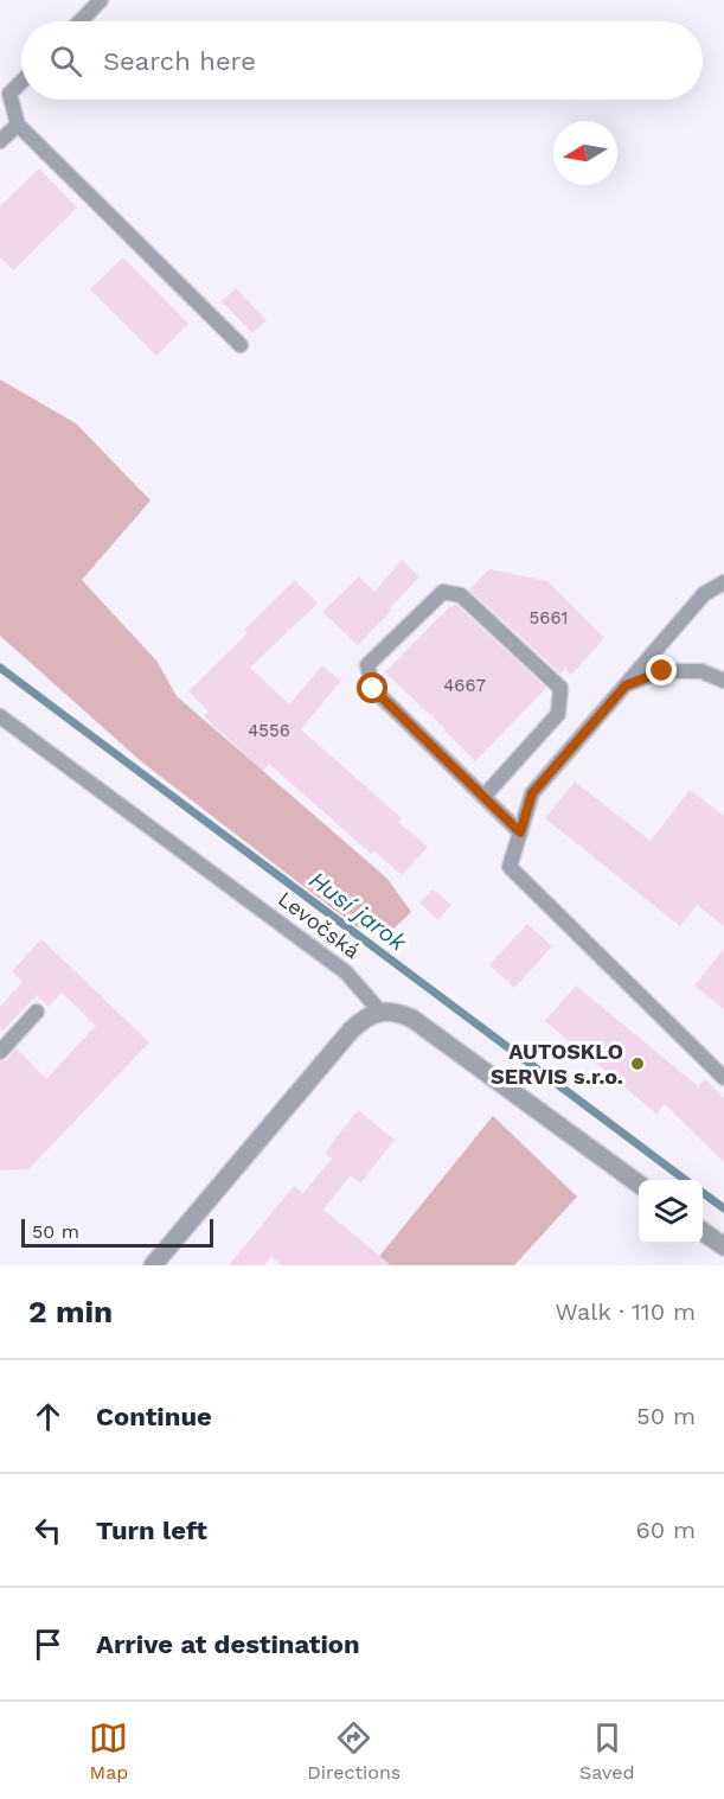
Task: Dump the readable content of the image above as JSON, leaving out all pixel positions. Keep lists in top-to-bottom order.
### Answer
{
  "streets": {
    "lane": ["Levočská"]
  },
  "water": ["Husí jarok"],
  "places": ["AUTOSKLO SERVIS s.r.o."],
  "house_numbers": ["5661", "4667", "4556"],
  "scale_bar": "50 m",
  "north": "left",
  "page": {
    "search": "Search here",
    "scale": "50 m",
    "heading": ["2 min", "Walk · 110 m"],
    "list": [
      ["Continue", "50 m"],
      ["Turn left", "60 m"],
      "Arrive at destination"
    ],
    "nav": ["Map", "Directions", "Saved"]
  }
}
